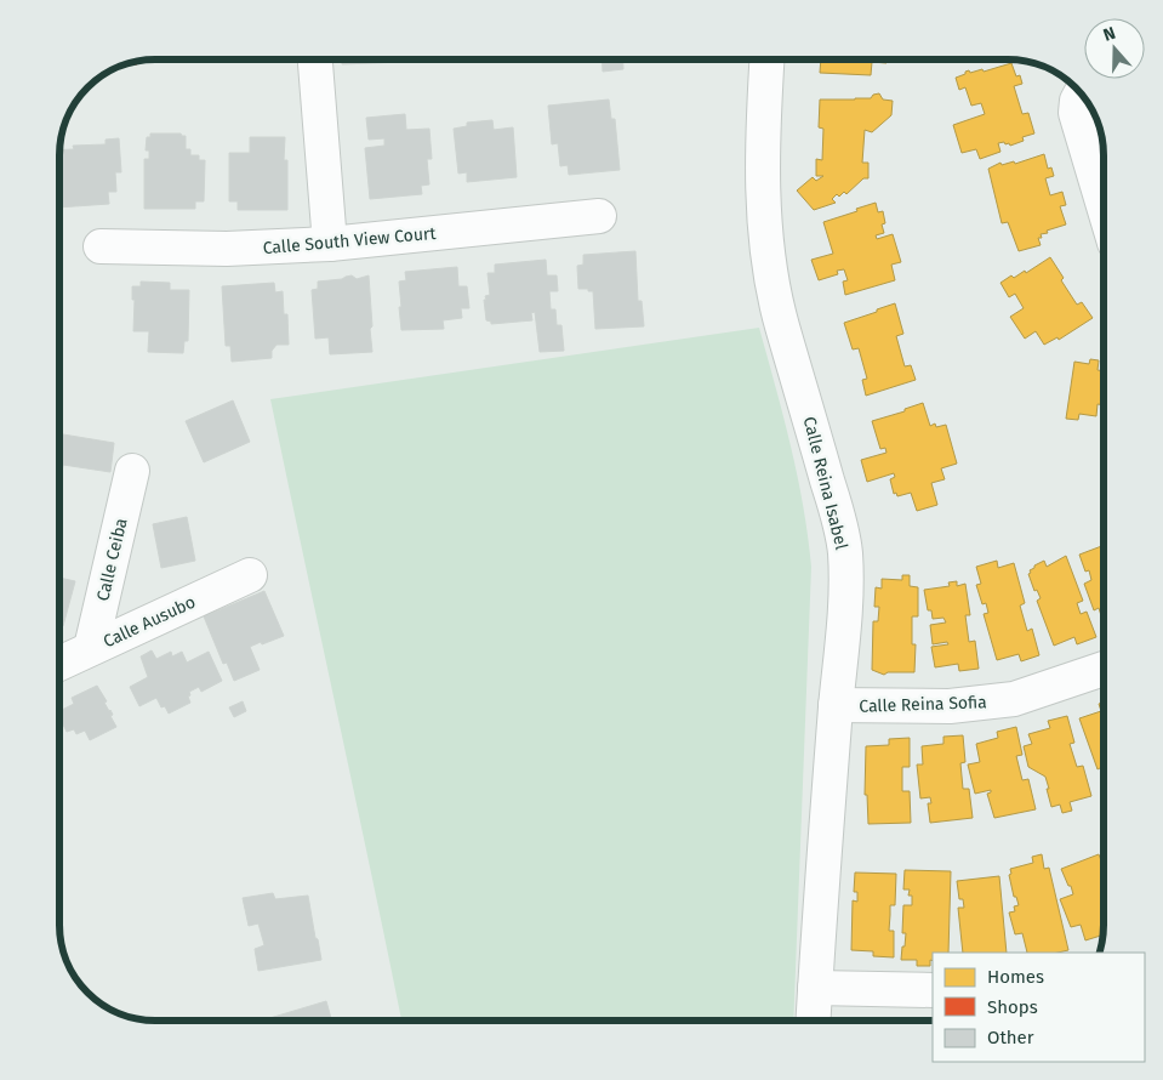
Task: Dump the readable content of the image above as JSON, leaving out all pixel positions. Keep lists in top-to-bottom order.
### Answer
{
  "streets": {
    "street": [
      "Calle South View Court",
      "Calle Reina Isabel",
      "Calle Ceiba",
      "Calle Ausubo",
      "Calle Reina Sofia"
    ]
  },
  "crossings": [
    ["Calle Reina Isabel", "Calle Reina Sofia"],
    ["Calle Ceiba", "Calle Ausubo"]
  ],
  "legend": ["Homes", "Shops", "Other"],
  "north": "top"
}
